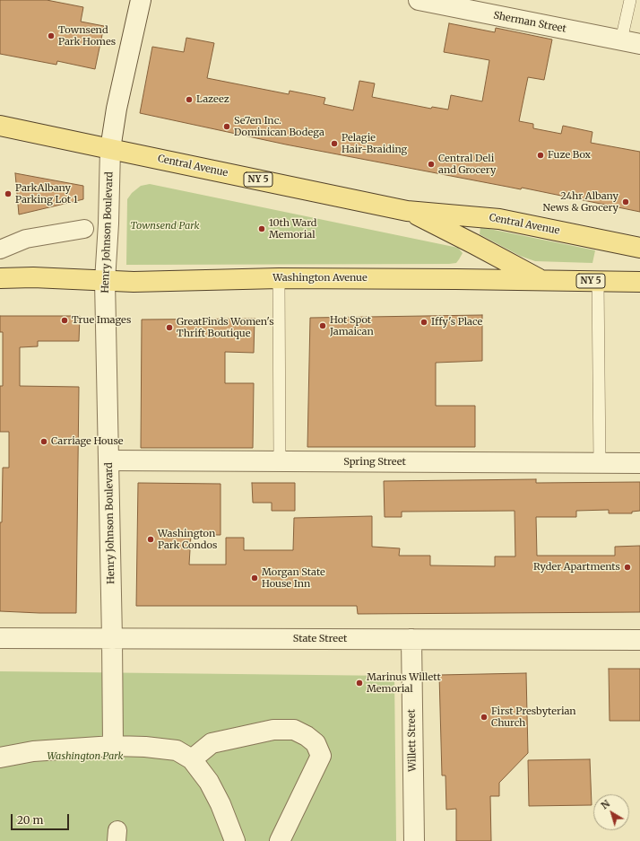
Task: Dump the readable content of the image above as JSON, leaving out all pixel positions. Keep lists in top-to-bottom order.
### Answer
{
  "streets": {
    "main road": ["Central Avenue", "NY 5", "Washington Avenue"],
    "street": [
      "Sherman Street",
      "Henry Johnson Boulevard",
      "Spring Street",
      "State Street",
      "Willett Street"
    ]
  },
  "crossings": [
    ["Central Avenue", "Henry Johnson Boulevard"],
    ["Central Avenue", "Washington Avenue"],
    ["Henry Johnson Boulevard", "Washington Avenue"],
    ["Henry Johnson Boulevard", "Spring Street"],
    ["Henry Johnson Boulevard", "State Street"],
    ["State Street", "Willett Street"]
  ],
  "parks": ["Townsend Park", "Washington Park"],
  "places": [
    "Townsend Park Homes",
    "Lazeez",
    "Se7en Inc. Dominican Bodega",
    "Pelagie Hair-Braiding",
    "Fuze Box",
    "Central Deli and Grocery",
    "ParkAlbany Parking Lot 1",
    "24hr Albany News & Grocery",
    "10th Ward Memorial",
    "True Images",
    "Iffy's Place",
    "Hot Spot Jamaican",
    "GreatFinds Women's Thrift Boutique",
    "Carriage House",
    "Washington Park Condos",
    "Ryder Apartments",
    "Morgan State House Inn",
    "Marinus Willett Memorial",
    "First Presbyterian Church"
  ],
  "scale_bar": "20 m",
  "north": "top left"
}
